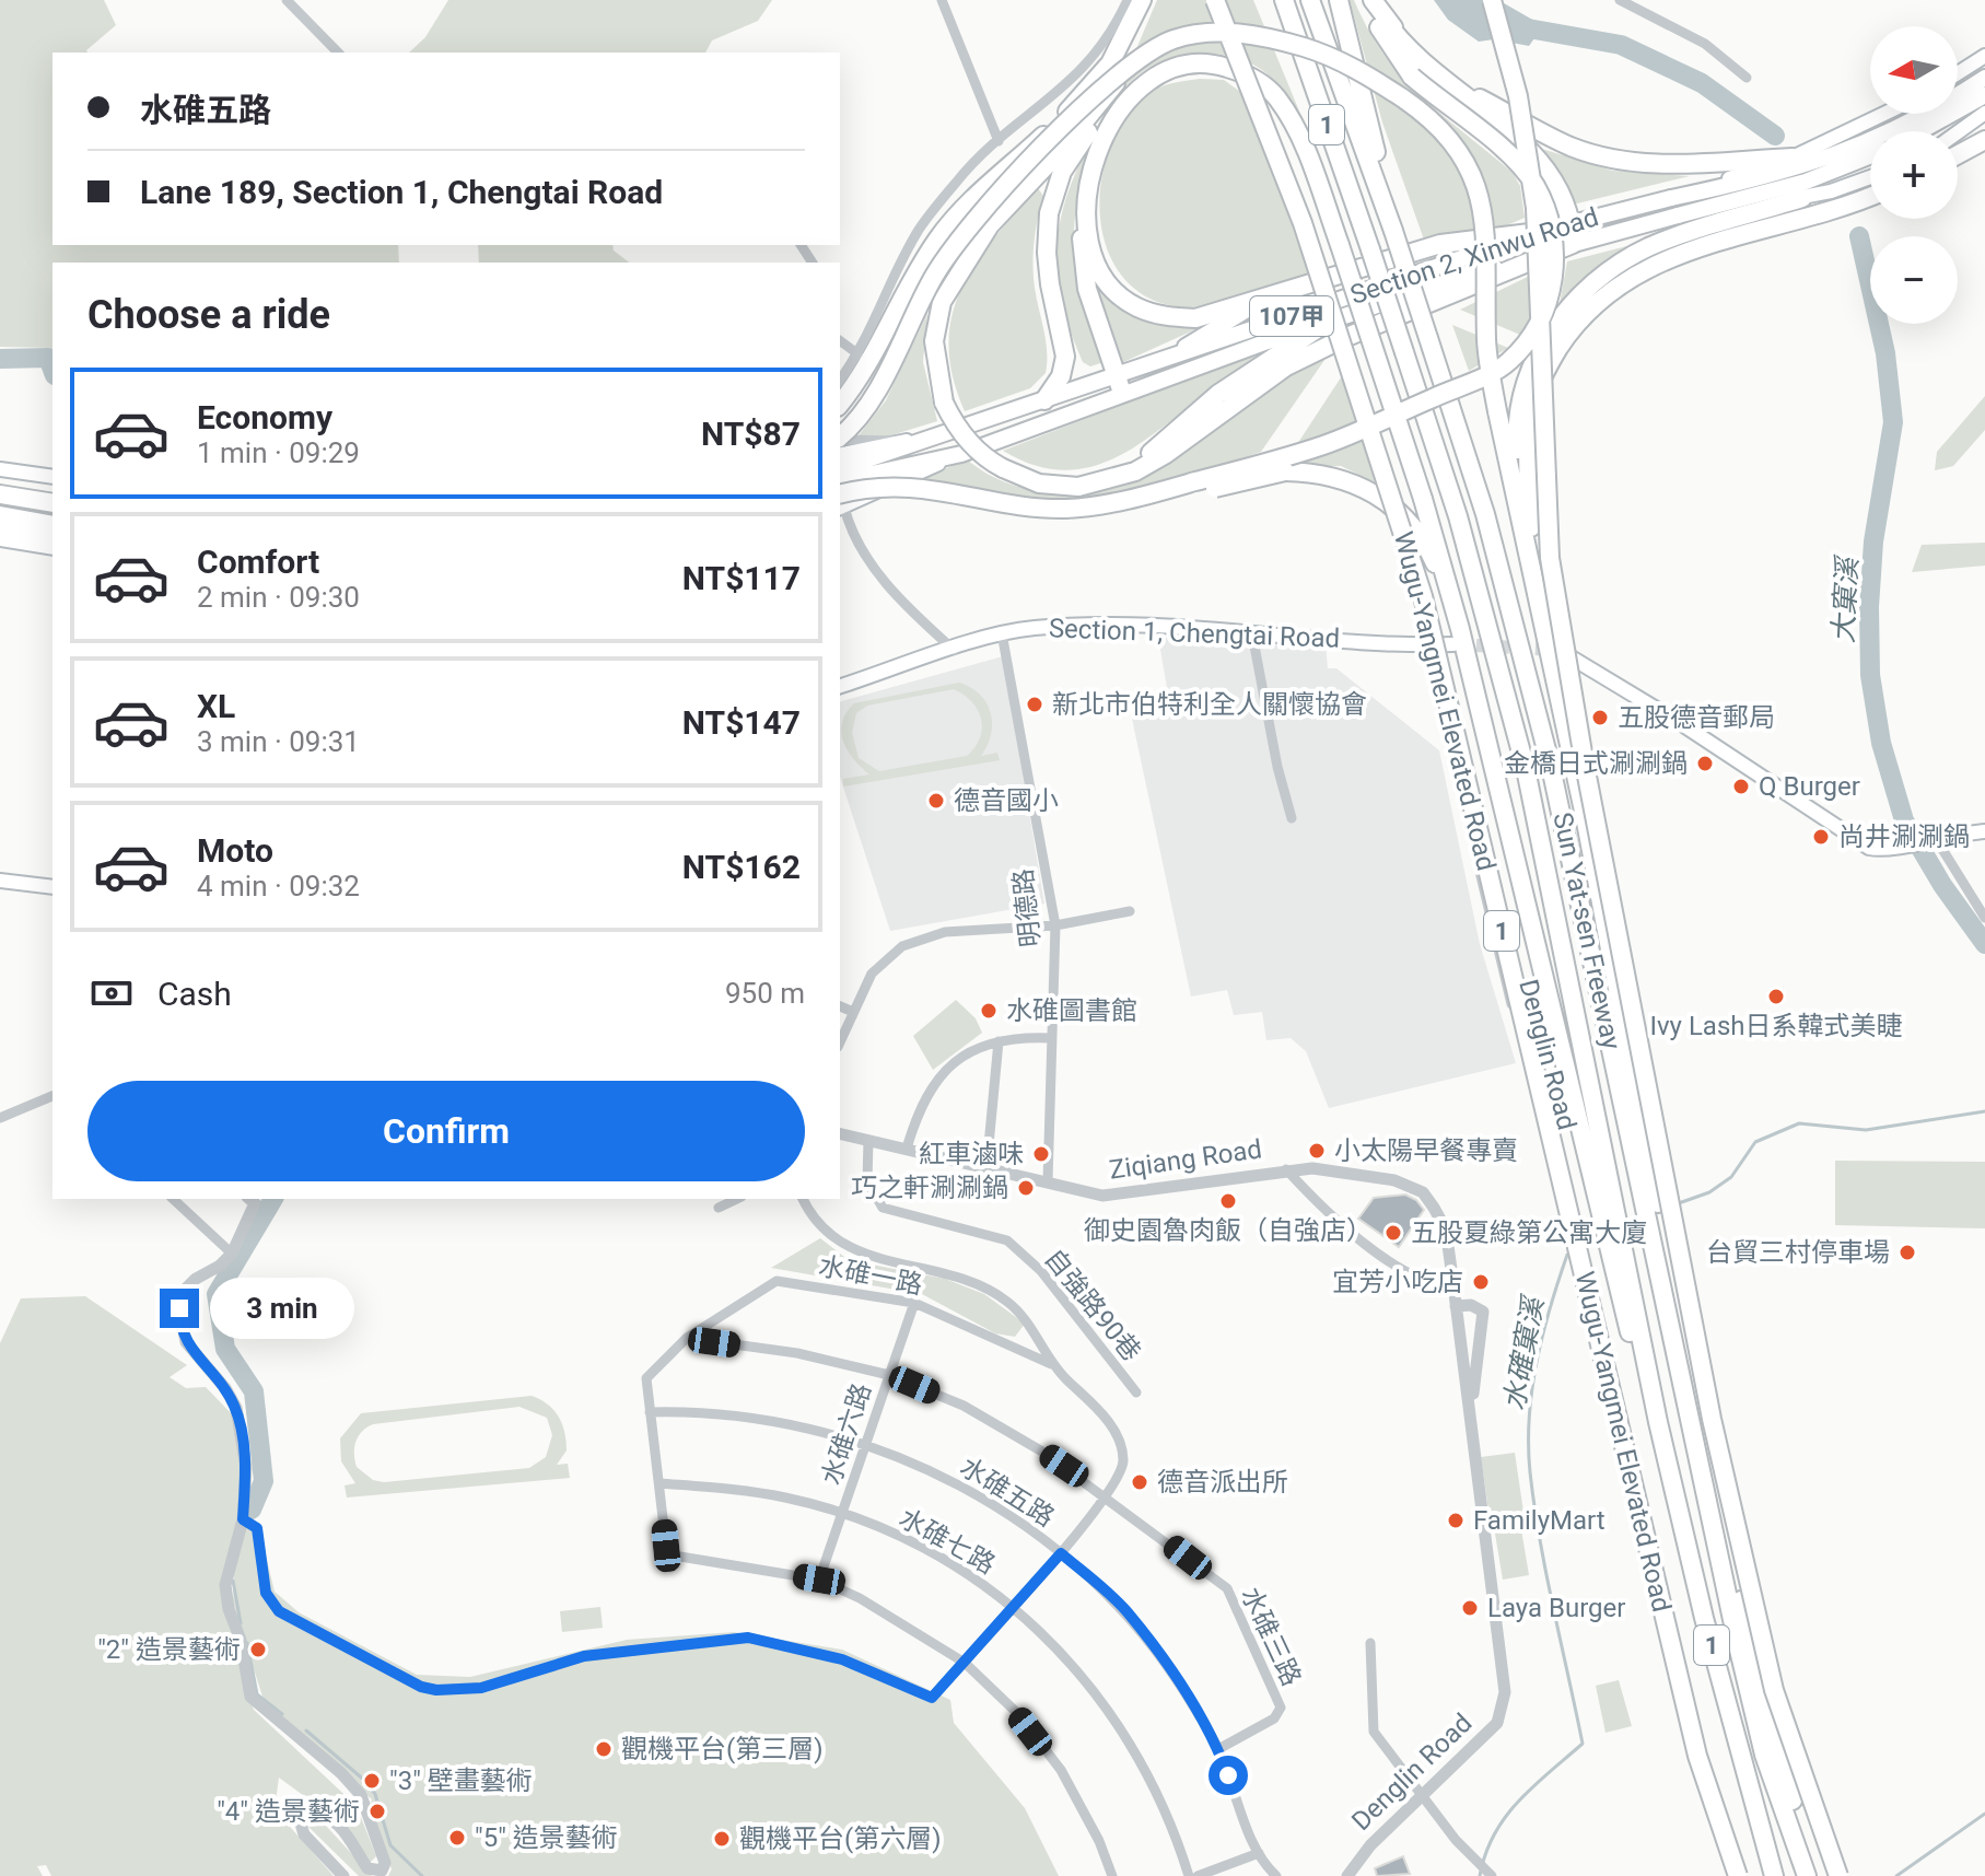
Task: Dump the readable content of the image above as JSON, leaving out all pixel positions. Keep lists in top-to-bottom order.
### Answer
{
  "streets": {
    "highway": ["1", "Wugu-Yangmei Elevated Road", "Sun Yat-sen Freeway"],
    "main road": ["Section 2, Xinwu Road", "107甲", "Section 1, Chengtai Road"],
    "street": [
      "明德路",
      "Denglin Road",
      "Ziqiang Road",
      "水碓一路",
      "自強路90巷",
      "水碓六路",
      "水碓五路",
      "水碓七路",
      "水碓三路"
    ]
  },
  "crossings": [
    ["1", "Sun Yat-sen Freeway"],
    ["Section 1, Chengtai Road", "明德路"],
    ["Section 1, Chengtai Road", "Denglin Road"],
    ["明德路", "Ziqiang Road"],
    ["Denglin Road", "Ziqiang Road"],
    ["Ziqiang Road", "自強路90巷"],
    ["水碓一路", "水碓六路"],
    ["水碓一路", "水碓五路"],
    ["水碓一路", "水碓七路"],
    ["水碓一路", "水碓三路"],
    ["水碓六路", "水碓五路"],
    ["水碓六路", "水碓七路"],
    ["水碓六路", "水碓三路"],
    ["水碓五路", "水碓三路"]
  ],
  "water": ["大窠溪", "水確窠溪"],
  "places": [
    "新北市伯特利全人關懷協會",
    "五股德音郵局",
    "金橋日式涮涮鍋",
    "Q Burger",
    "德音國小",
    "尚井涮涮鍋",
    "Ivy Lash日系韓式美睫",
    "水碓圖書館",
    "小太陽早餐專賣",
    "紅車滷味",
    "巧之軒涮涮鍋",
    "御史園魯肉飯（自強店）",
    "五股夏綠第公寓大廈",
    "台貿三村停車場",
    "宜芳小吃店",
    "德音派出所",
    "FamilyMart",
    "Laya Burger",
    "\"2\" 造景藝術",
    "觀機平台(第三層)",
    "\"3\" 壁畫藝術",
    "\"4\" 造景藝術",
    "\"5\" 造景藝術",
    "觀機平台(第六層)"
  ],
  "north": "left",
  "page": {
    "map_buttons": ["+", "−"],
    "banner": ["水碓五路", "Lane 189, Section 1, Chengtai Road"],
    "heading": "Choose a ride",
    "list": [
      {
        "name": "Economy",
        "note": "1 min · 09:29",
        "value": "NT$87"
      },
      {
        "name": "Comfort",
        "note": "2 min · 09:30",
        "value": "NT$117"
      },
      {
        "name": "XL",
        "note": "3 min · 09:31",
        "value": "NT$147"
      },
      {
        "name": "Moto",
        "note": "4 min · 09:32",
        "value": "NT$162"
      }
    ],
    "pay": ["Cash", "950 m"],
    "buttons": "Confirm",
    "bubble": "3 min"
  }
}
